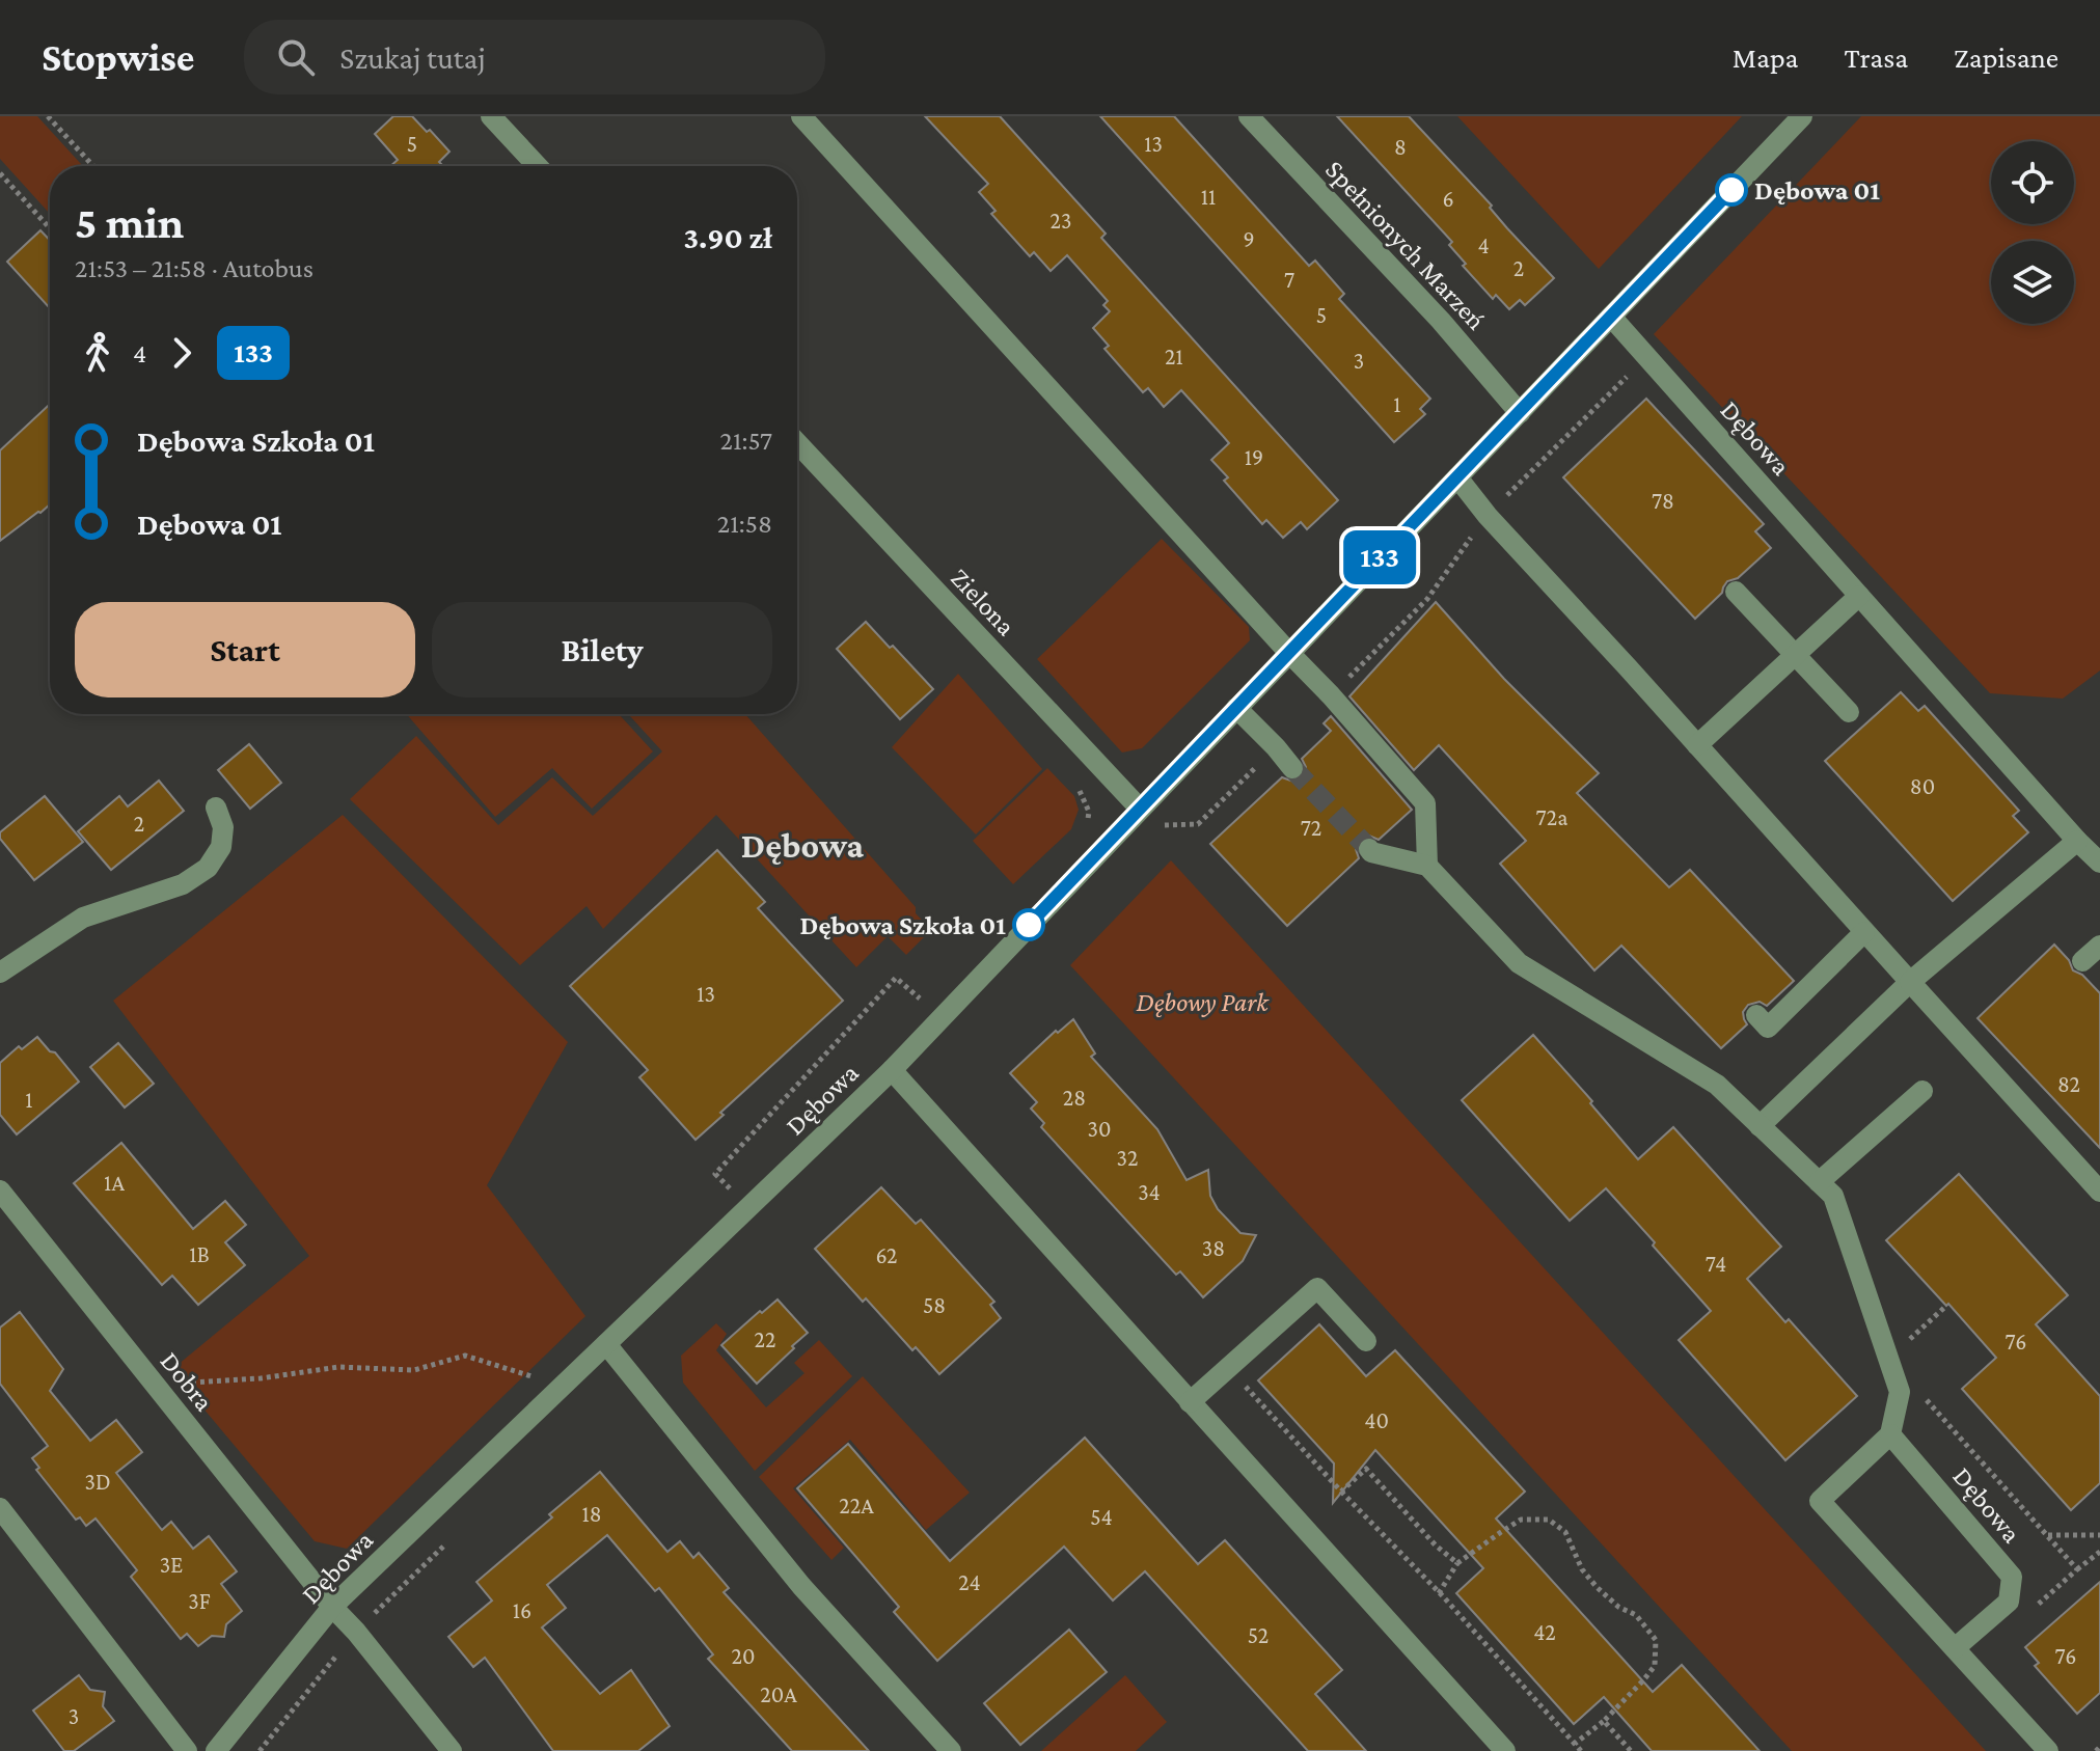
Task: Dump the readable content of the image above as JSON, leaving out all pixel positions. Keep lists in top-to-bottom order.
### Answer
{
  "streets": {
    "street": [
      "Spełnionych Marzeń",
      "Dębowa",
      "Zielona",
      "Dobra"
    ]
  },
  "crossings": [
    ["Spełnionych Marzeń", "Dębowa"],
    ["Dębowa", "Zielona"],
    ["Dębowa", "Dobra"]
  ],
  "districts": ["Dębowa"],
  "parks": ["Dębowy Park"],
  "places": ["Dębowa 01", "Dębowa Szkoła 01"],
  "lines": ["bus line 133"],
  "house_numbers": [
    "5",
    "13",
    "8",
    "11",
    "6",
    "23",
    "9",
    "4",
    "2",
    "7",
    "5",
    "21",
    "3",
    "1",
    "19",
    "78",
    "80",
    "72a",
    "2",
    "72",
    "13",
    "82",
    "28",
    "1",
    "30",
    "32",
    "1A",
    "34",
    "38",
    "1B",
    "62",
    "74",
    "58",
    "22",
    "76",
    "40",
    "3D",
    "22A",
    "18",
    "54",
    "3E",
    "24",
    "3F",
    "16",
    "42",
    "52",
    "20",
    "76",
    "20A",
    "3"
  ],
  "page": {
    "header": "Stopwise",
    "search": "Szukaj tutaj",
    "nav": ["Mapa", "Trasa", "Zapisane"],
    "on_map": "133",
    "heading": ["5 min", "21:53 – 21:58 · Autobus", "3.90 zł"],
    "legs": ["4", "133"],
    "list": [
      {
        "name": "Dębowa Szkoła 01",
        "value": "21:57"
      },
      {
        "name": "Dębowa 01",
        "value": "21:58"
      }
    ],
    "buttons": ["Start", "Bilety"]
  }
}
